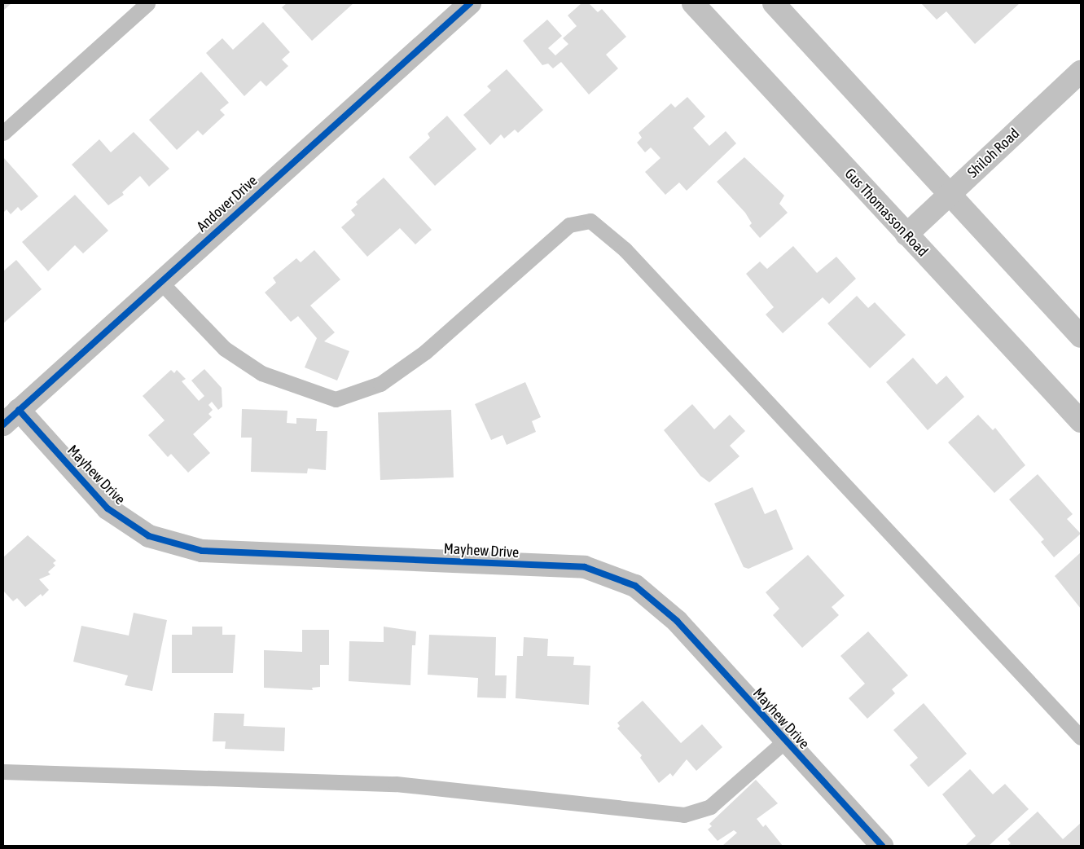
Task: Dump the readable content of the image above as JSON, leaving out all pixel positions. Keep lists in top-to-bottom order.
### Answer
{
  "streets": {
    "main road": ["Shiloh Road", "Gus Thomasson Road"],
    "street": ["Andover Drive", "Mayhew Drive"]
  },
  "crossings": [
    ["Shiloh Road", "Gus Thomasson Road"],
    ["Andover Drive", "Mayhew Drive"]
  ]
}
